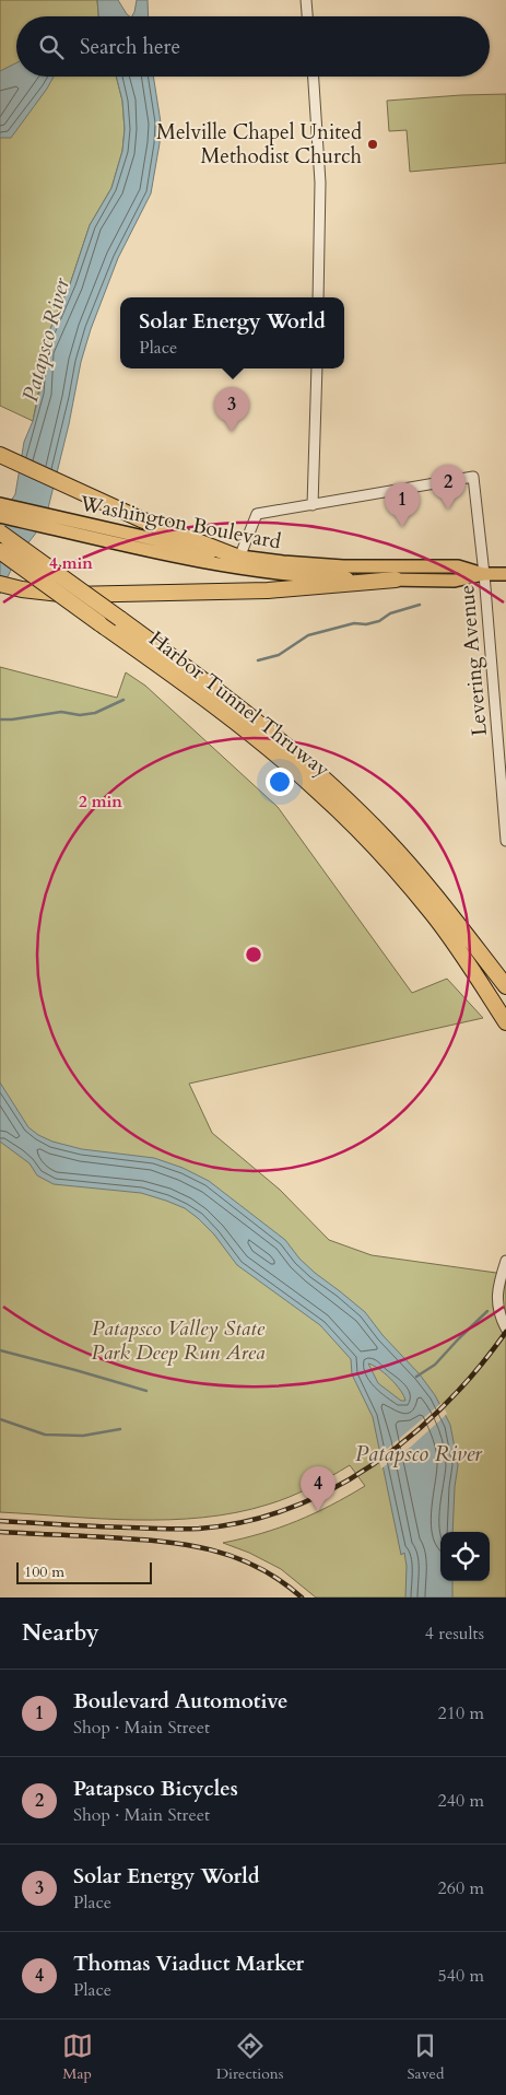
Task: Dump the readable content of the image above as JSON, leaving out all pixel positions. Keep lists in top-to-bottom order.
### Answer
{
  "streets": {
    "highway": ["Harbor Tunnel Thruway"],
    "main road": ["Washington Boulevard"],
    "street": ["Levering Avenue"]
  },
  "crossings": [
    ["Washington Boulevard", "Levering Avenue"]
  ],
  "water": ["Patapsco River"],
  "parks": ["Patapsco Valley State Park Deep Run Area"],
  "places": ["Melville Chapel United Methodist Church"],
  "scale_bar": "100 m",
  "page": {
    "search": "Search here",
    "popup": ["Solar Energy World", "Place"],
    "pins": [
      "3",
      "2",
      "1",
      "4"
    ],
    "scale": "100 m",
    "heading": ["Nearby", "4 results"],
    "list": [
      {
        "mark": "1",
        "name": "Boulevard Automotive",
        "note": "Shop · Main Street",
        "value": "210 m"
      },
      {
        "mark": "2",
        "name": "Patapsco Bicycles",
        "note": "Shop · Main Street",
        "value": "240 m"
      },
      {
        "mark": "3",
        "name": "Solar Energy World",
        "note": "Place",
        "value": "260 m"
      },
      {
        "mark": "4",
        "name": "Thomas Viaduct Marker",
        "note": "Place",
        "value": "540 m"
      }
    ],
    "nav": ["Map", "Directions", "Saved"]
  },
  "rings": ["4 min", "2 min"]
}
